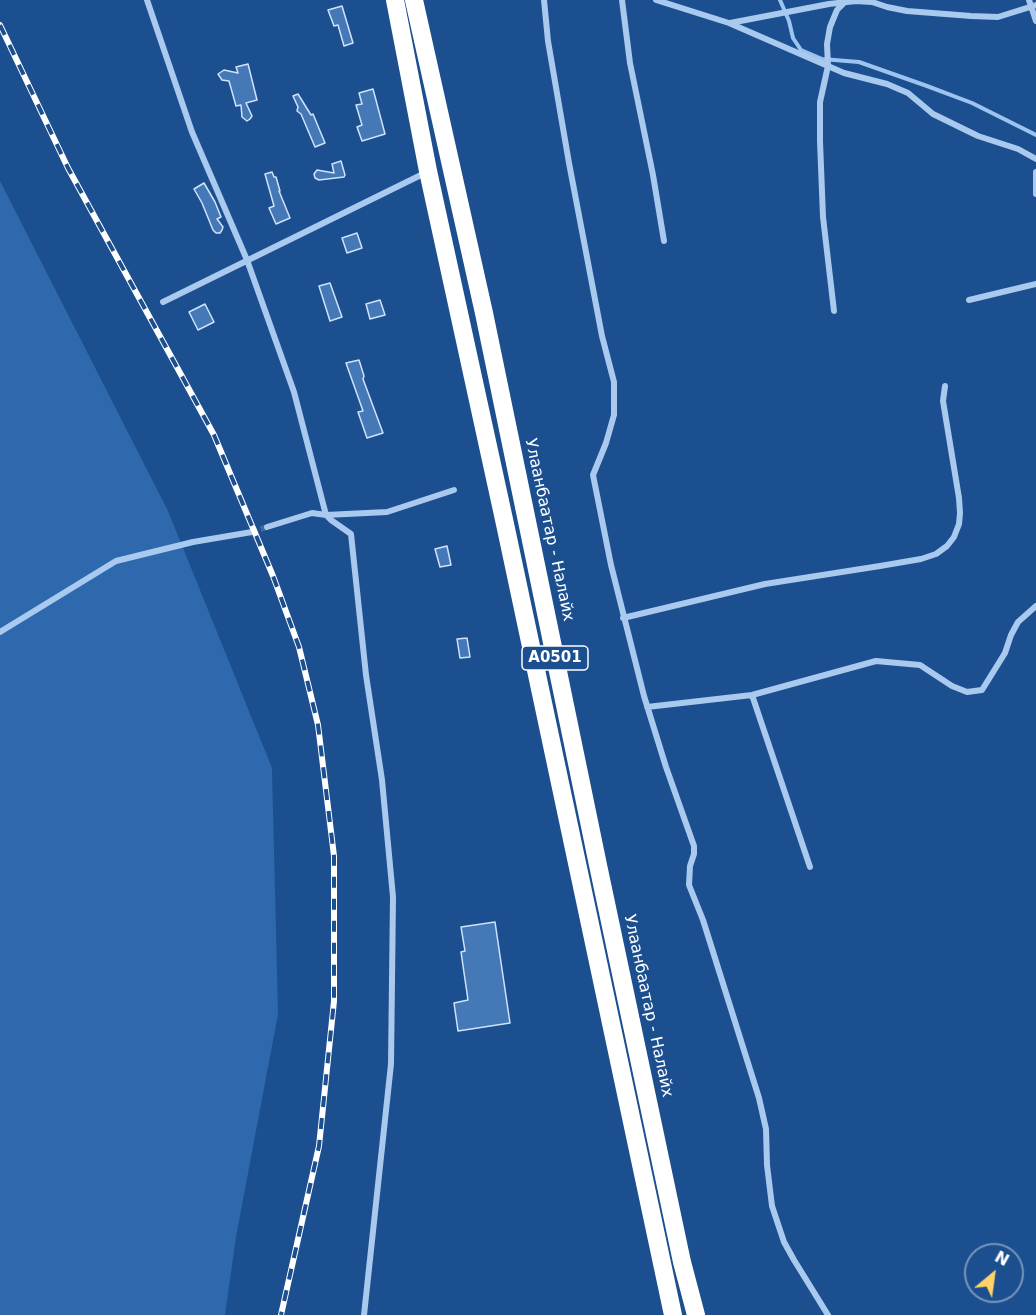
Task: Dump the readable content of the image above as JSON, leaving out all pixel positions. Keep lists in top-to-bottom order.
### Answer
{
  "streets": {
    "highway": ["Улаанбаатар - Налайх", "A0501"]
  },
  "north": "top right"
}
